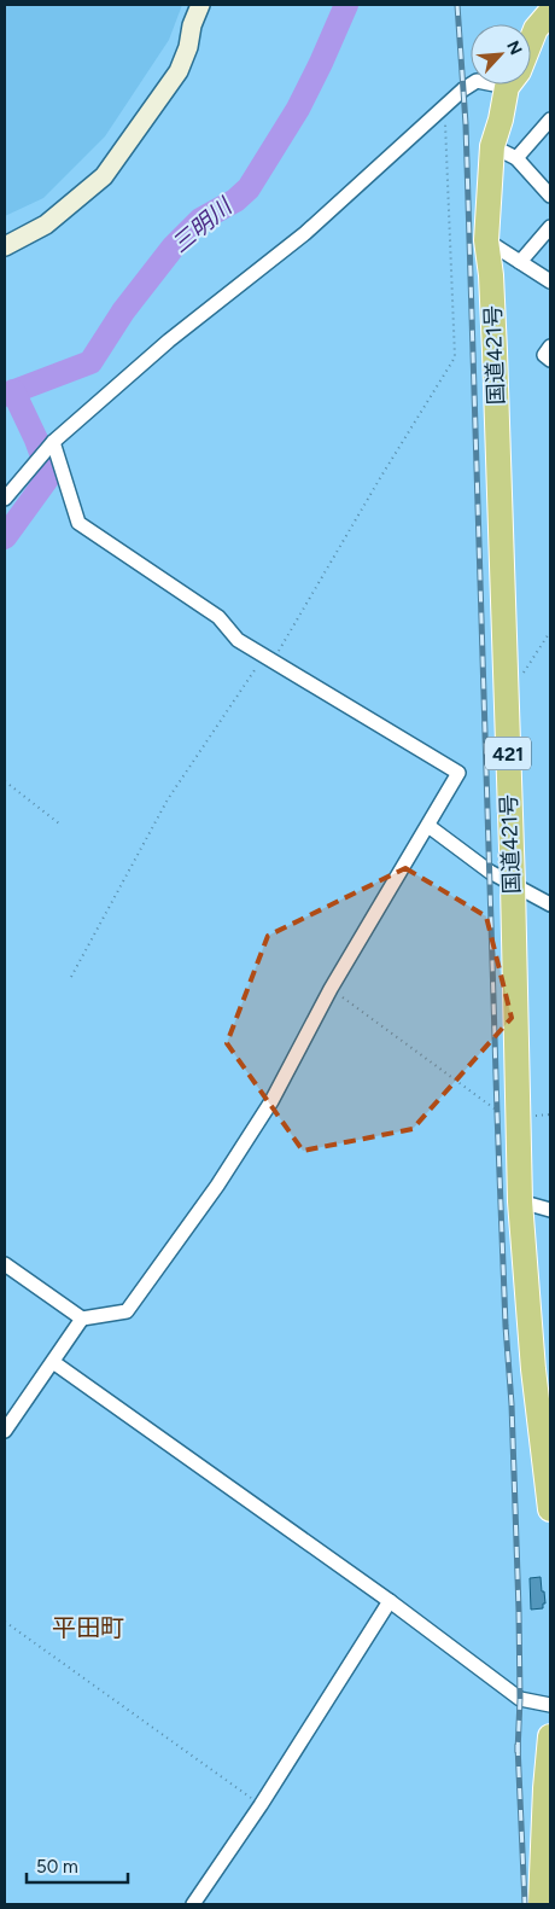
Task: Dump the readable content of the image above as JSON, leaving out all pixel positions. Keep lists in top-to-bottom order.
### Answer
{
  "streets": {
    "highway": ["国道421号", "421"]
  },
  "districts": ["平田町"],
  "water": ["三明川"],
  "scale_bar": "50 m",
  "north": "top right"
}
